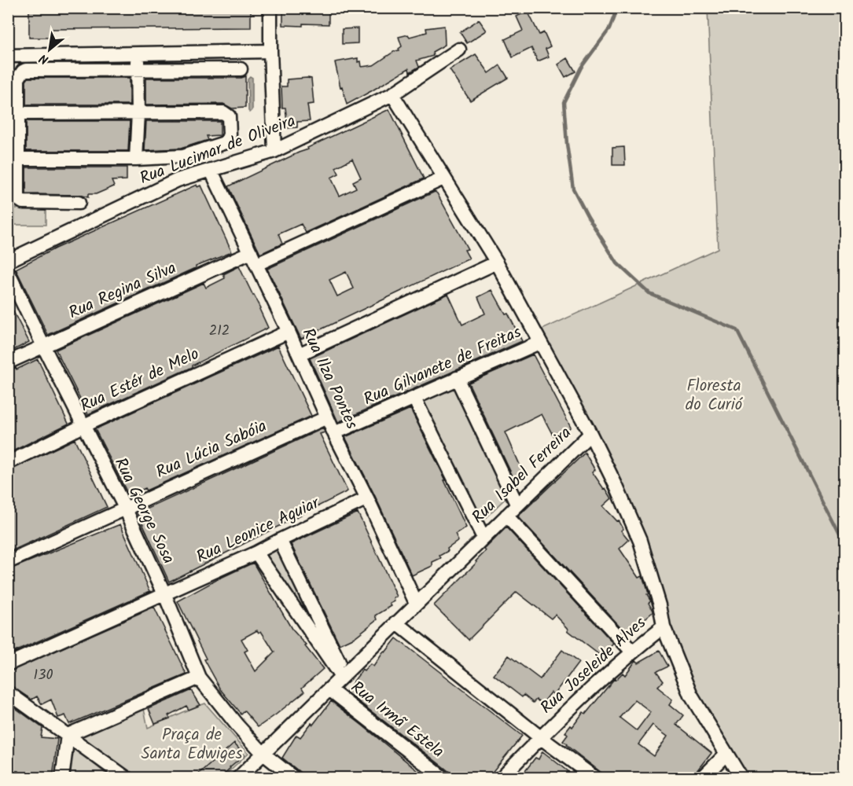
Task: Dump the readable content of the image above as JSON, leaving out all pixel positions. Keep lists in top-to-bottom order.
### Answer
{
  "streets": {
    "street": [
      "Rua Lucimar de Oliveira",
      "Rua Regina Silva",
      "Rua Gilvanete de Freitas",
      "Rua Ilza Pontes",
      "Rua Estér de Melo",
      "Rua Lúcia Sabóia",
      "Rua Isabel Ferreira",
      "Rua George Sosa",
      "Rua Leonice Aguiar",
      "Rua Joseleide Alves",
      "Rua Irmã Estela"
    ]
  },
  "crossings": [
    ["Rua Lucimar de Oliveira", "Rua Ilza Pontes"],
    ["Rua Lucimar de Oliveira", "Rua Isabel Ferreira"],
    ["Rua Regina Silva", "Rua Ilza Pontes"],
    ["Rua Regina Silva", "Rua Isabel Ferreira"],
    ["Rua Regina Silva", "Rua George Sosa"],
    ["Rua Gilvanete de Freitas", "Rua Ilza Pontes"],
    ["Rua Gilvanete de Freitas", "Rua Isabel Ferreira"],
    ["Rua Ilza Pontes", "Rua Estér de Melo"],
    ["Rua Ilza Pontes", "Rua Lúcia Sabóia"],
    ["Rua Ilza Pontes", "Rua Isabel Ferreira"],
    ["Rua Ilza Pontes", "Rua Leonice Aguiar"],
    ["Rua Estér de Melo", "Rua George Sosa"],
    ["Rua Lúcia Sabóia", "Rua George Sosa"],
    ["Rua Isabel Ferreira", "Rua George Sosa"],
    ["Rua Isabel Ferreira", "Rua Joseleide Alves"],
    ["Rua Isabel Ferreira", "Rua Irmã Estela"],
    ["Rua George Sosa", "Rua Leonice Aguiar"]
  ],
  "parks": ["Floresta do Curió", "Praça de Santa Edwiges"],
  "house_numbers": ["212", "130"],
  "north": "bottom left"
}
